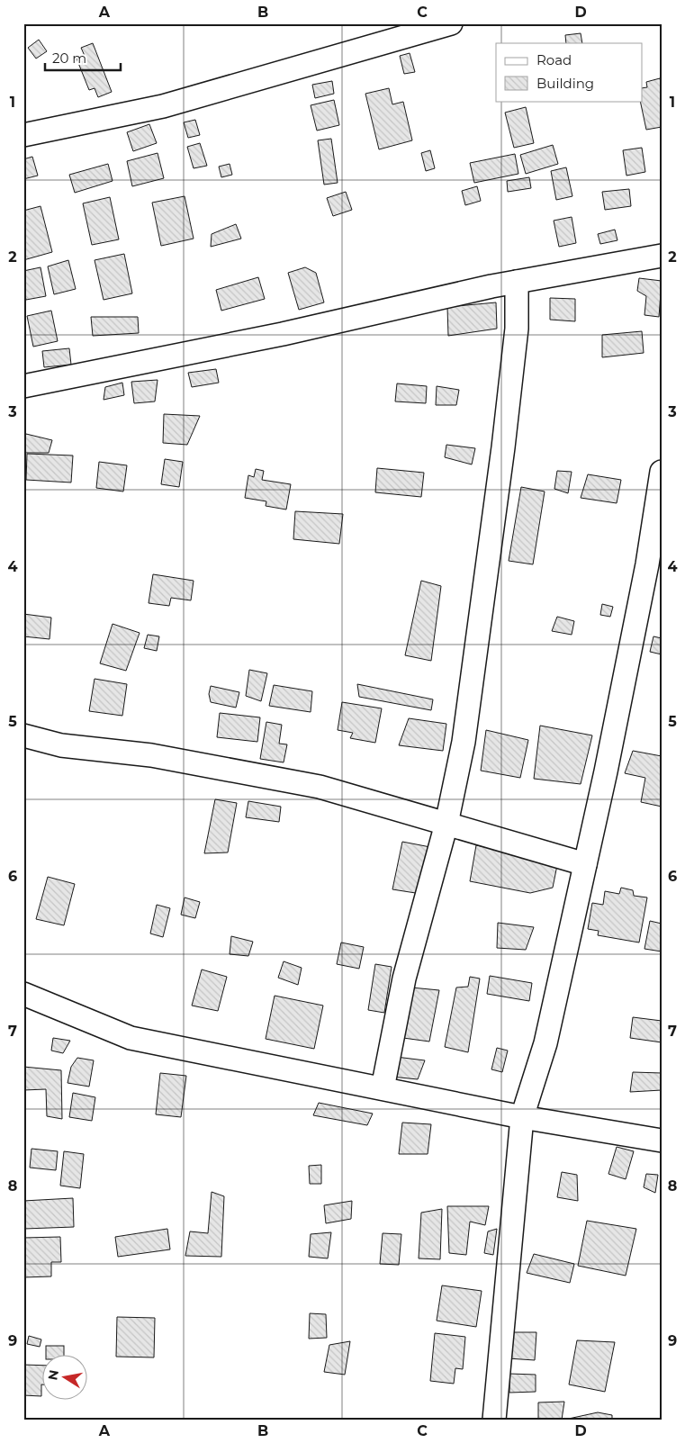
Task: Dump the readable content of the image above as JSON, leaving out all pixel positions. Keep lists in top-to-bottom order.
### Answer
{
  "legend": ["Road", "Building"],
  "scale_bar": "20 m",
  "north": "left",
  "grid": {
    "columns": [
      "A",
      "B",
      "C",
      "D"
    ],
    "rows": [
      "1",
      "2",
      "3",
      "4",
      "5",
      "6",
      "7",
      "8",
      "9"
    ]
  }
}
